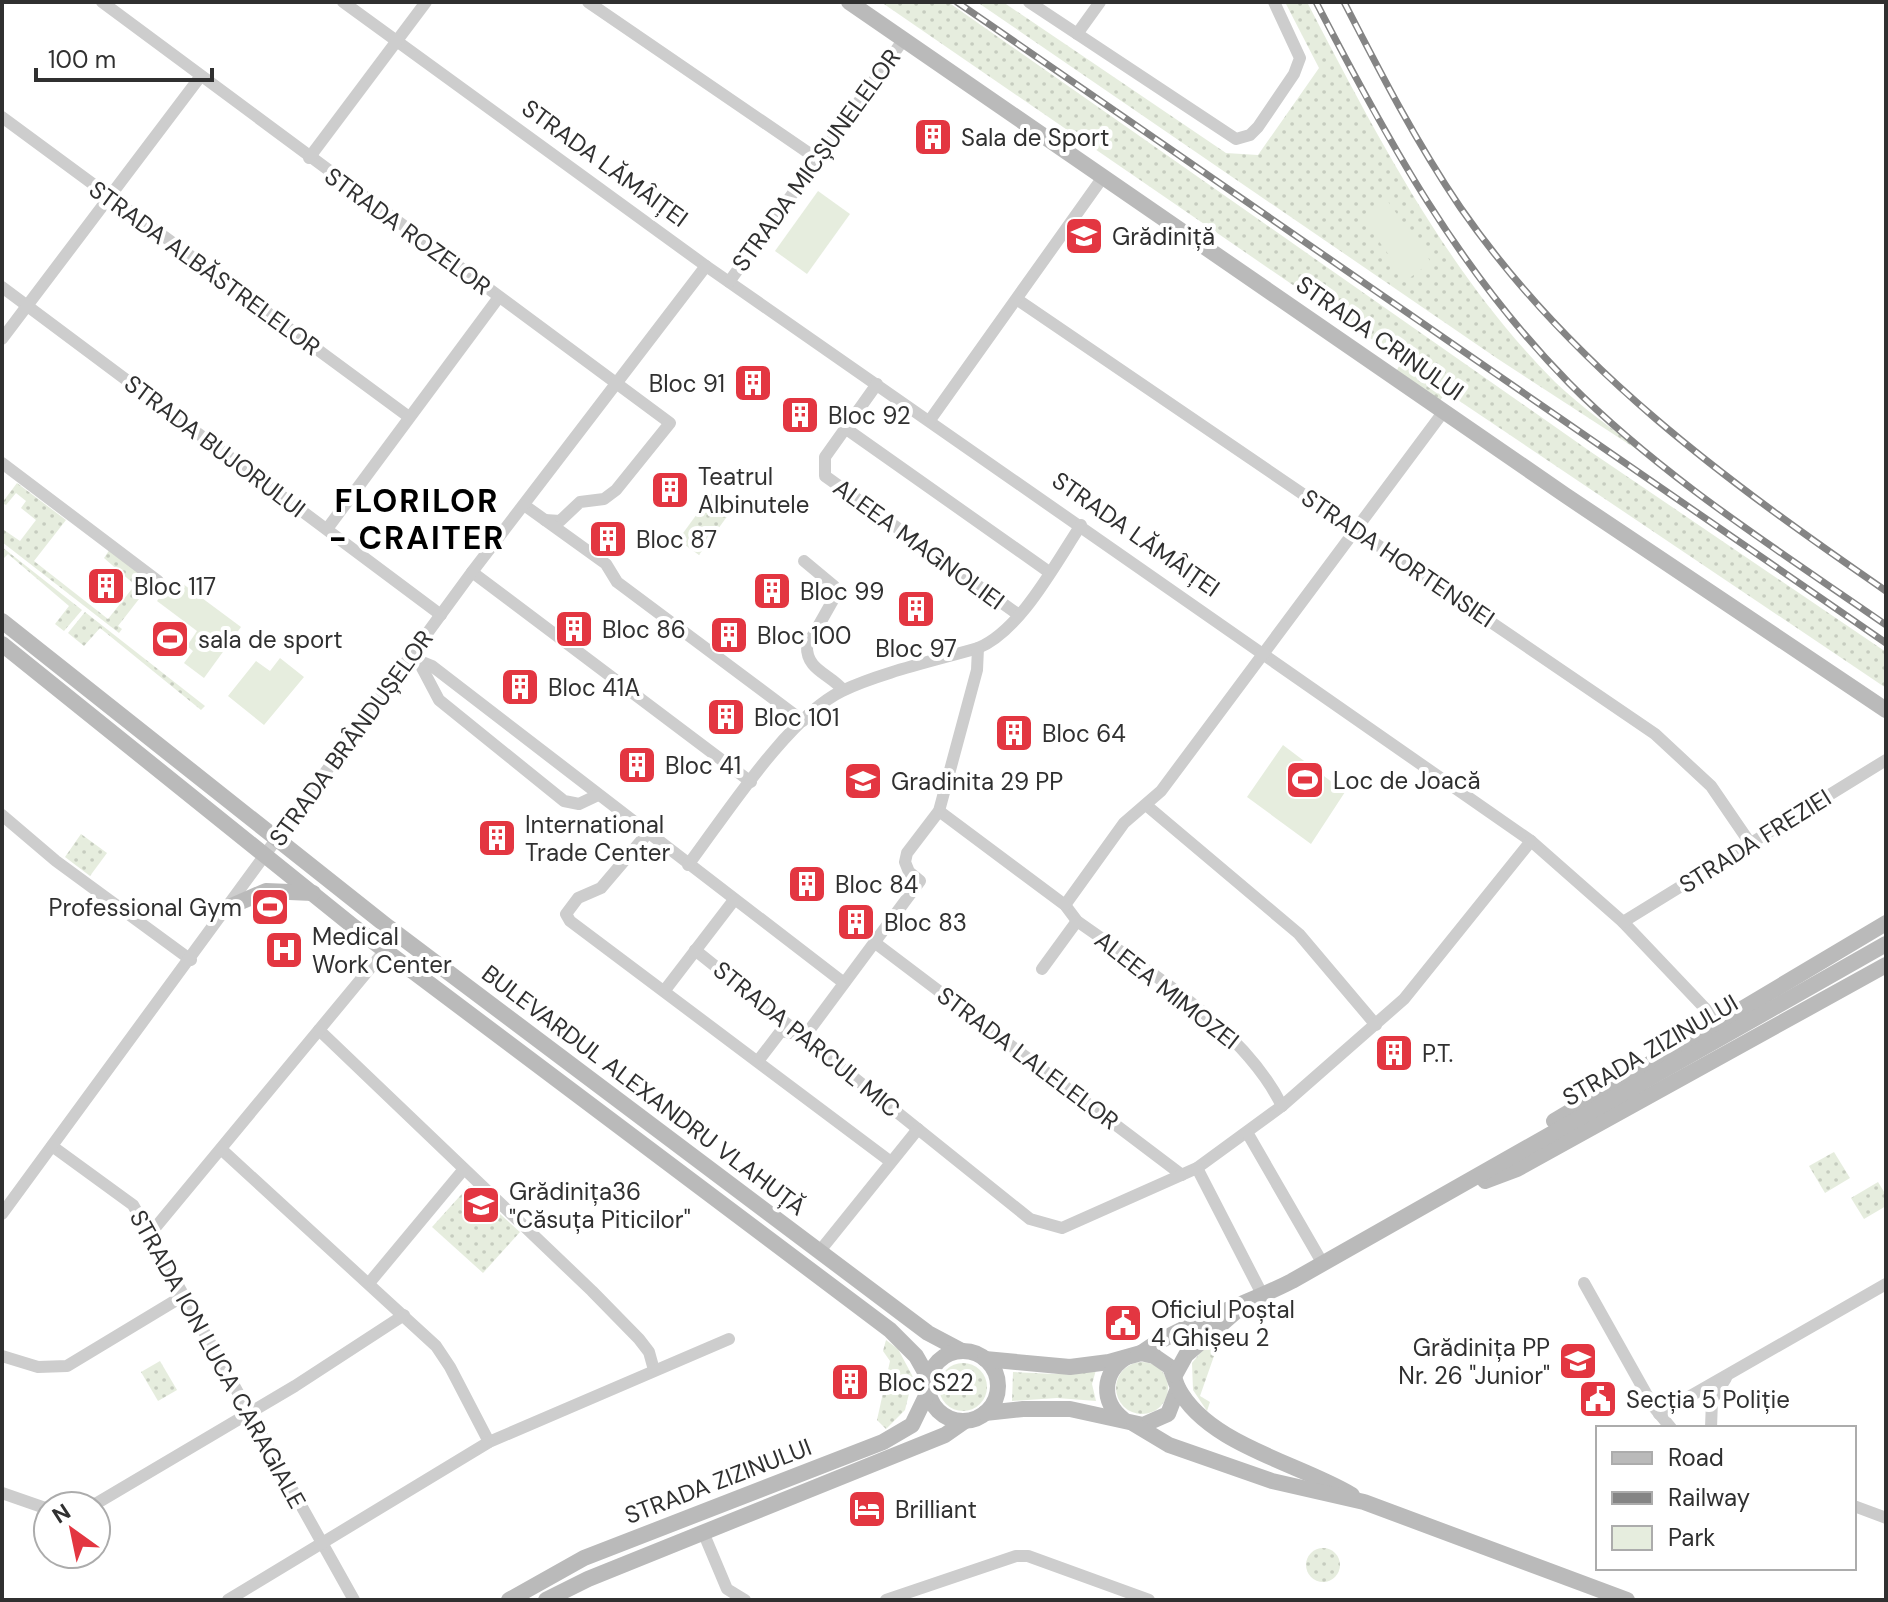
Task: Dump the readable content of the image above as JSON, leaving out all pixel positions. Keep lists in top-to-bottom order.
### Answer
{
  "streets": {
    "main road": ["STRADA CRINULUI", "STRADA ZIZINULUI", "BULEVARDUL ALEXANDRU VLAHUȚĂ"],
    "street": [
      "STRADA MICȘUNELELOR",
      "STRADA LĂMÂIȚEI",
      "STRADA ROZELOR",
      "STRADA ALBĂSTRELELOR",
      "STRADA BUJORULUI",
      "ALEEA MAGNOLIEI",
      "STRADA HORTENSIEI",
      "STRADA BRÂNDUȘELOR",
      "STRADA FREZIEI",
      "ALEEA MIMOZEI",
      "STRADA PARCUL MIC",
      "STRADA LALELELOR",
      "STRADA ION LUCA CARAGIALE"
    ]
  },
  "crossings": [
    ["STRADA MICȘUNELELOR", "STRADA LĂMÂIȚEI"],
    ["STRADA MICȘUNELELOR", "STRADA CRINULUI"],
    ["STRADA LĂMÂIȚEI", "ALEEA MAGNOLIEI"],
    ["STRADA LĂMÂIȚEI", "STRADA BRÂNDUȘELOR"],
    ["STRADA LĂMÂIȚEI", "STRADA FREZIEI"],
    ["STRADA LĂMÂIȚEI", "STRADA ZIZINULUI"],
    ["STRADA ROZELOR", "STRADA BRÂNDUȘELOR"],
    ["STRADA BUJORULUI", "STRADA BRÂNDUȘELOR"],
    ["STRADA HORTENSIEI", "STRADA FREZIEI"],
    ["STRADA BRÂNDUȘELOR", "BULEVARDUL ALEXANDRU VLAHUȚĂ"],
    ["STRADA BRÂNDUȘELOR", "STRADA ION LUCA CARAGIALE"],
    ["STRADA PARCUL MIC", "STRADA LALELELOR"],
    ["STRADA ZIZINULUI", "BULEVARDUL ALEXANDRU VLAHUȚĂ"]
  ],
  "districts": ["FLORILOR - CRAITER"],
  "places": {
    "building": [
      "Sala de Sport",
      "Bloc 91",
      "Bloc 92",
      "Teatrul Albinutele",
      "Bloc 87",
      "Bloc 117",
      "Bloc 99",
      "Bloc 97",
      "Bloc 86",
      "Bloc 100",
      "Bloc 41A",
      "Bloc 101",
      "Bloc 64",
      "Bloc 41",
      "International Trade Center",
      "Bloc 84",
      "Bloc 83",
      "P.T.",
      "Bloc S22"
    ],
    "school or university": [
      "Grădiniță",
      "Gradinita 29 PP",
      "Grădinița36 \"Căsuța Piticilor\"",
      "Grădinița PP Nr. 26 \"Junior\""
    ],
    "sports": ["sala de sport", "Loc de Joacă", "Professional Gym"],
    "hospital": ["Medical Work Center"],
    "public building": ["Oficiul Poștal 4 Ghișeu 2", "Secția 5 Poliție"],
    "hotel": ["Brilliant"]
  },
  "legend": ["Road", "Railway", "Park"],
  "scale_bar": "100 m",
  "north": "top left"
}
